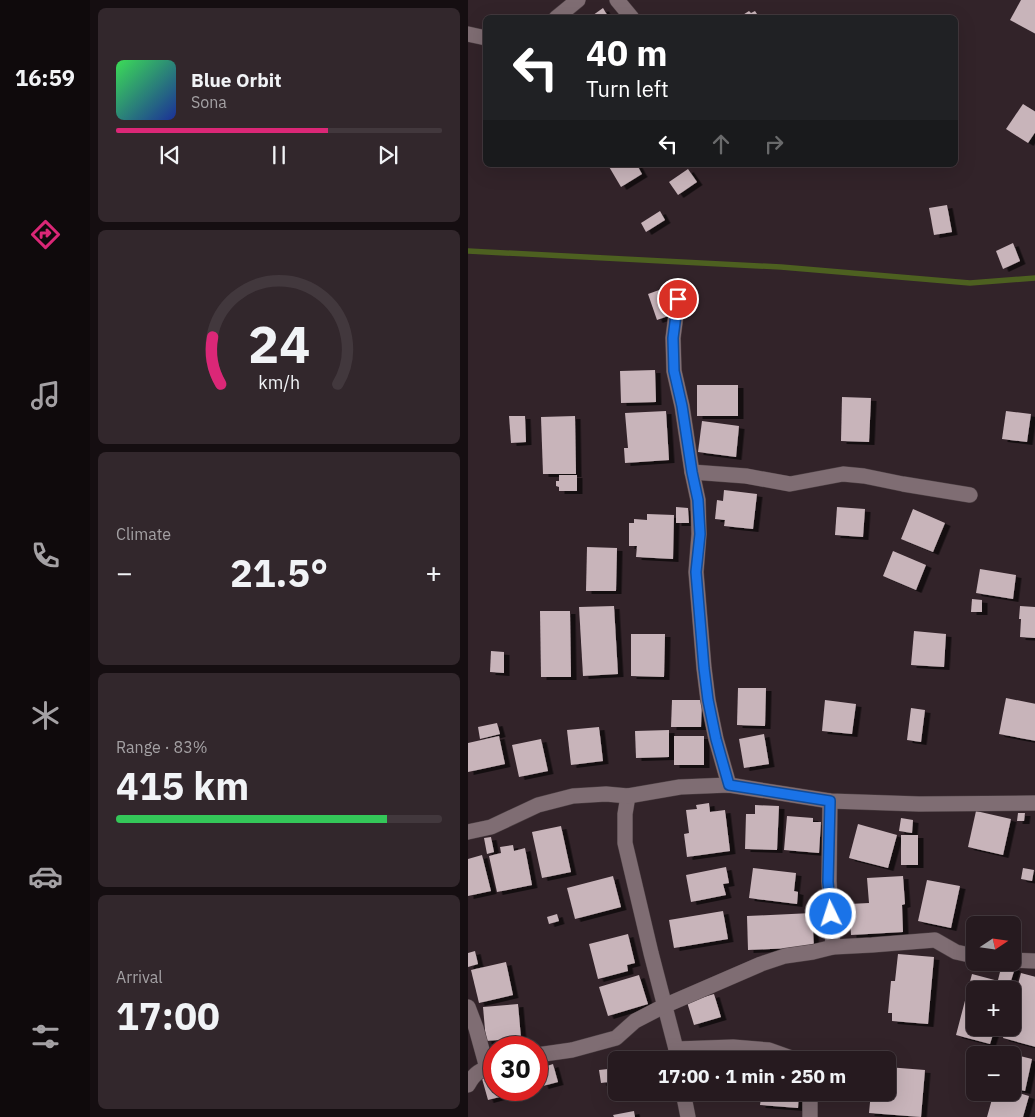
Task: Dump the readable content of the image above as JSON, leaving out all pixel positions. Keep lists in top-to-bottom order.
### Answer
{
  "north": "right",
  "page": {
    "tabs": "16:59",
    "turn": ["40 m", "Turn left"],
    "song": ["Blue Orbit", "Sona"],
    "tile": [
      "Climate",
      ["Range · 83%", "415 km"],
      ["Arrival", "17:00"]
    ],
    "heat": ["−", "21.5°", "+"],
    "map_buttons": ["+", "−"],
    "limit": "30",
    "trip": "17:00 · 1 min · 250 m",
    "gauge": ["24", "km/h"]
  }
}
